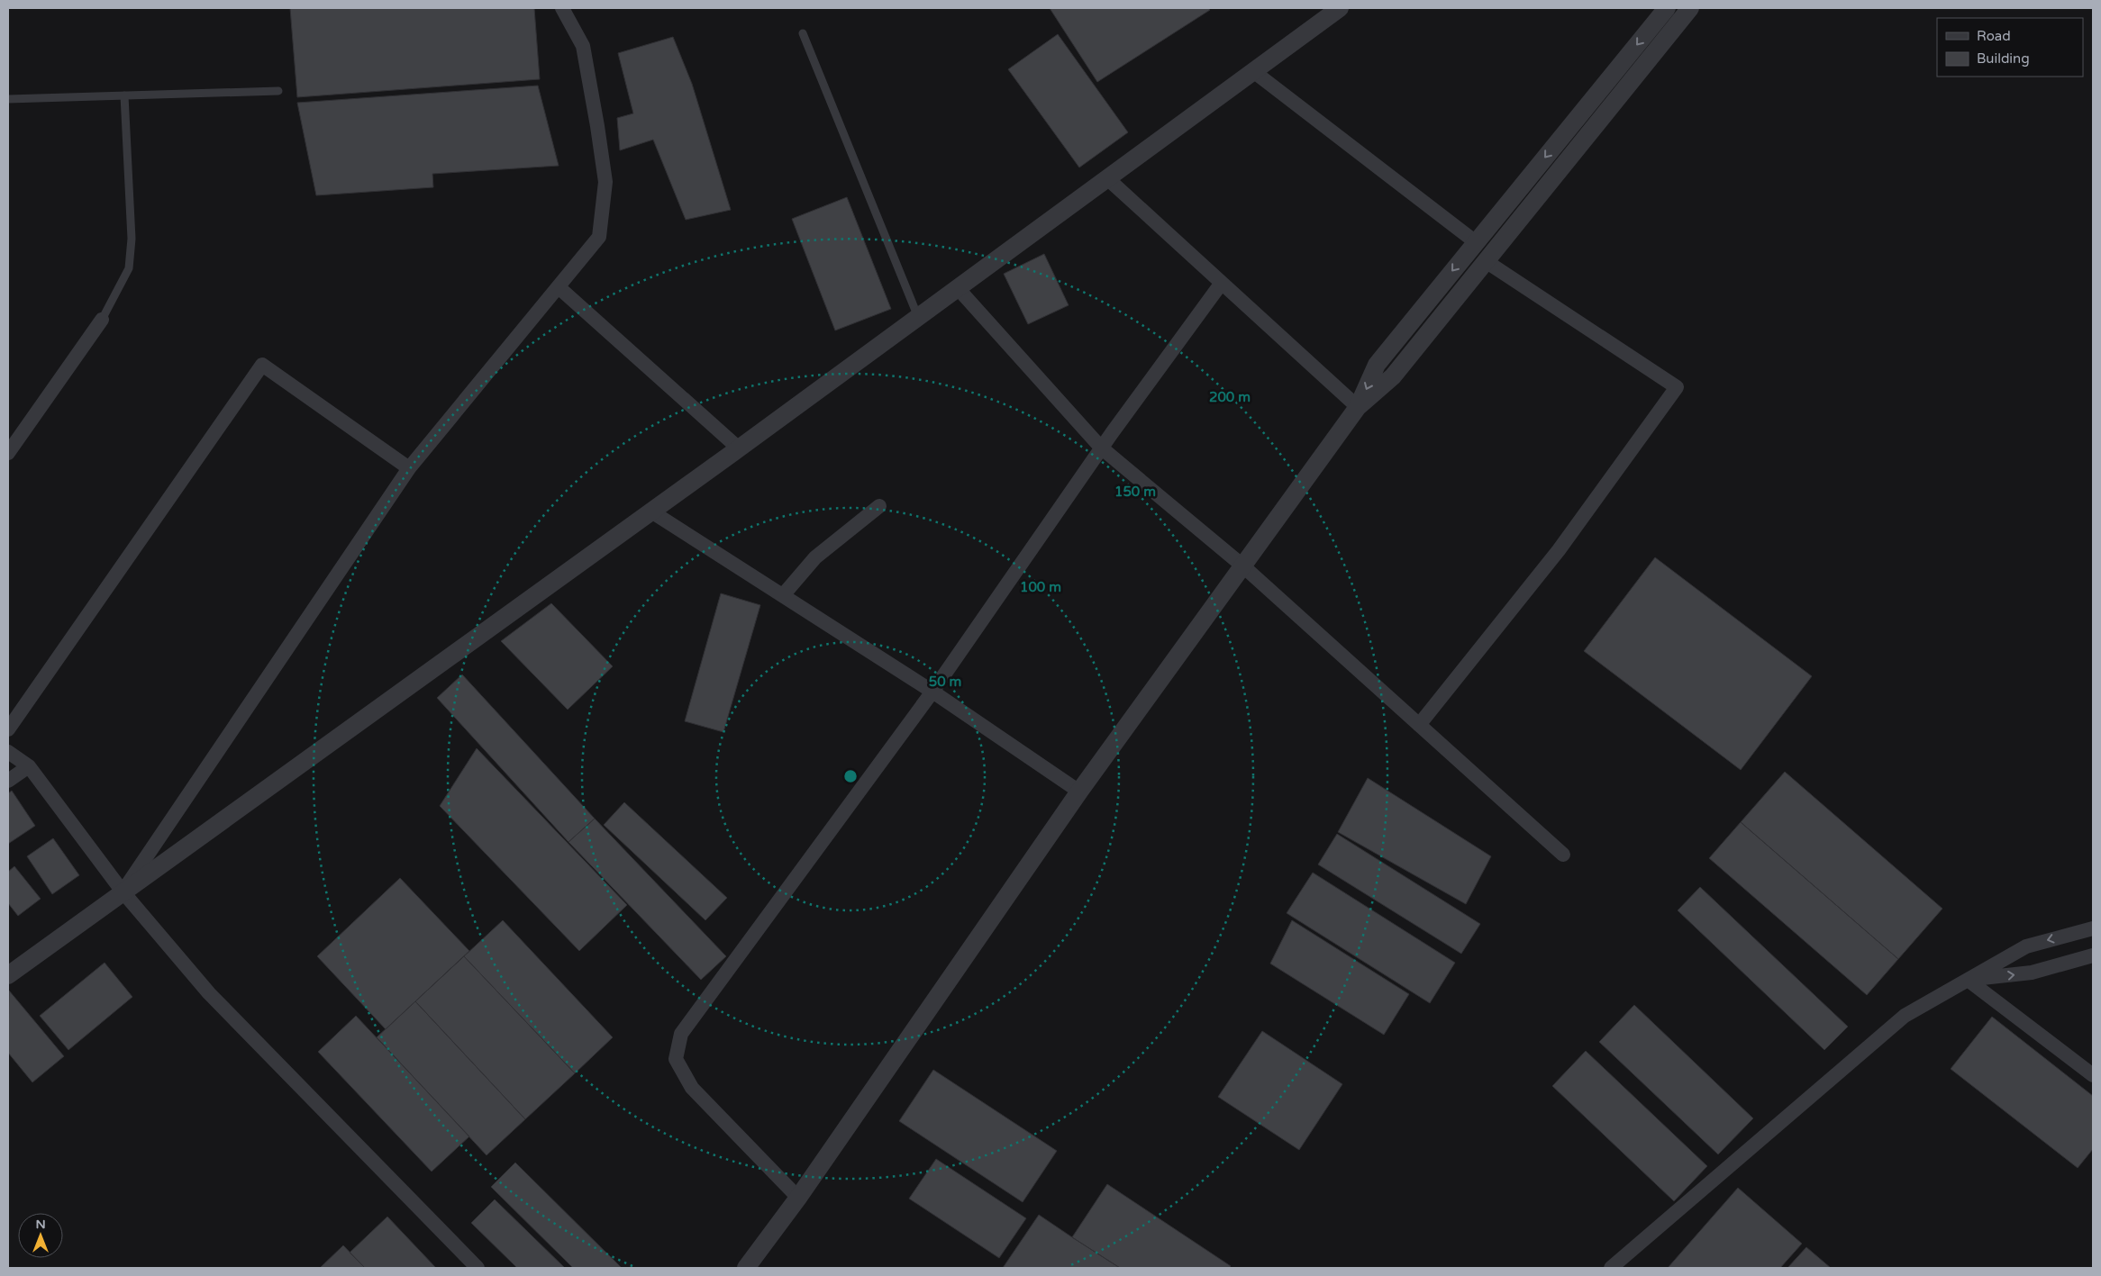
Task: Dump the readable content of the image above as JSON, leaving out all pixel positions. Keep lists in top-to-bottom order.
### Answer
{
  "legend": ["Road", "Building"],
  "north": "top",
  "rings": [
    "200 m",
    "150 m",
    "100 m",
    "50 m"
  ]
}
